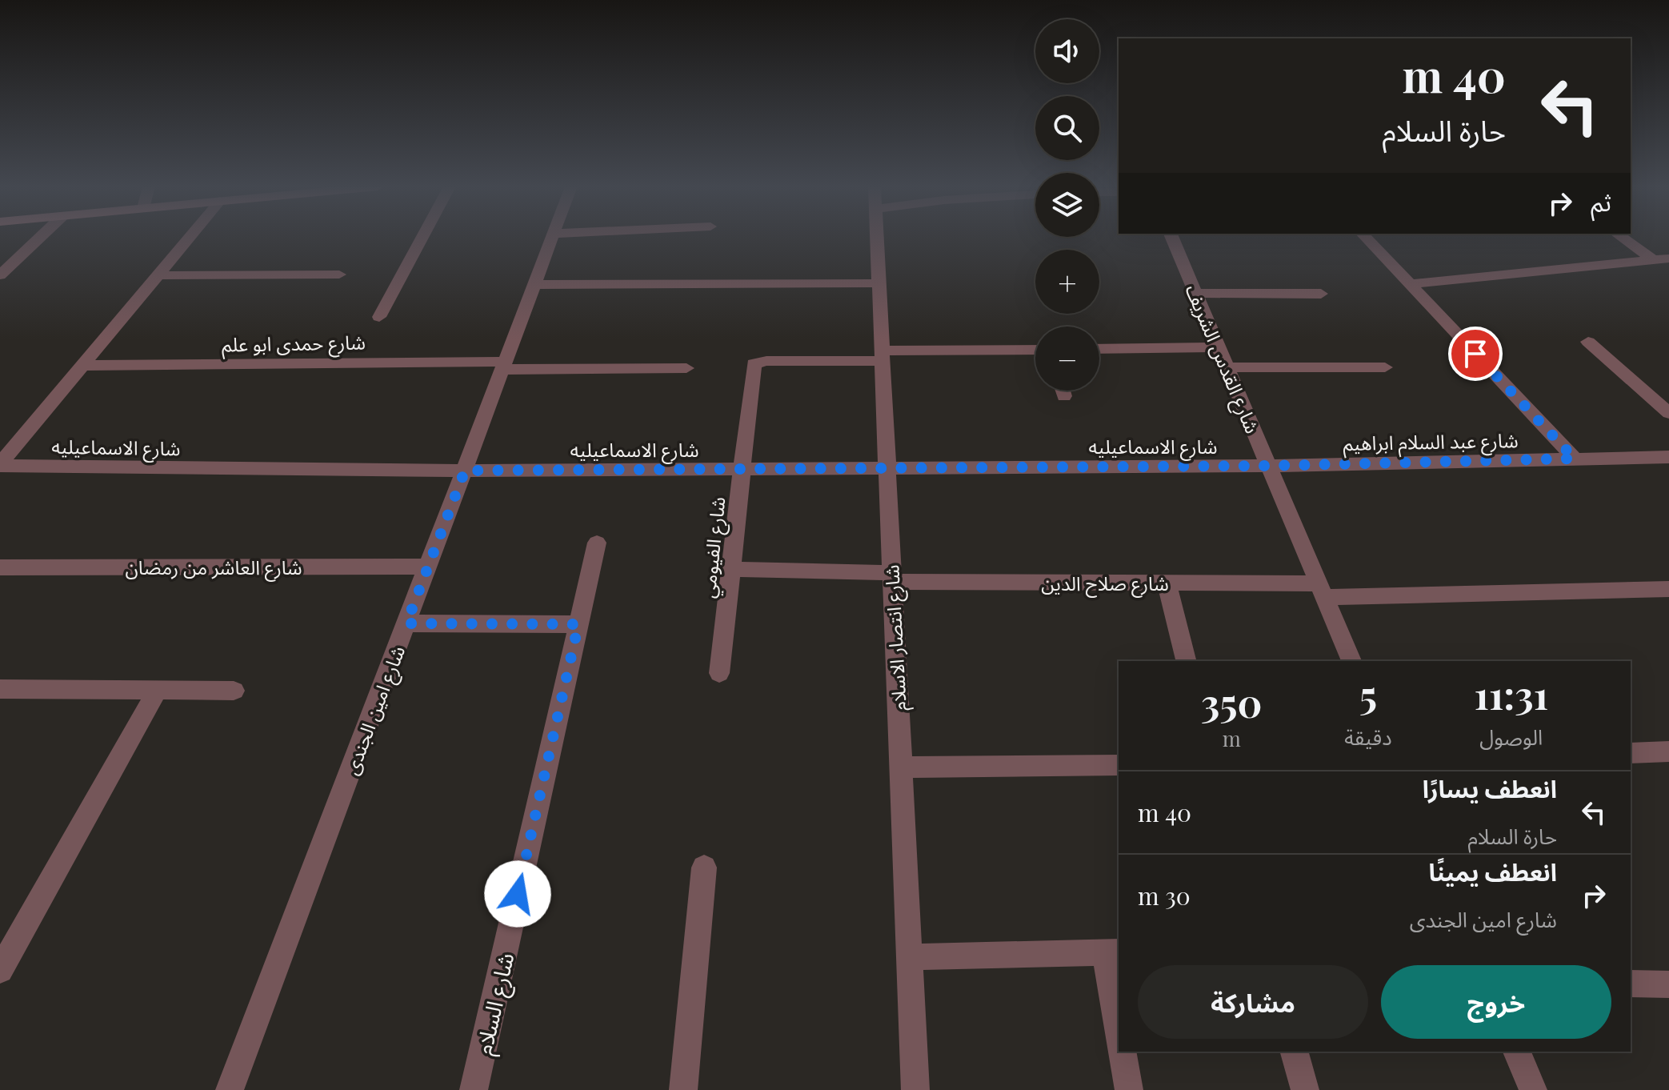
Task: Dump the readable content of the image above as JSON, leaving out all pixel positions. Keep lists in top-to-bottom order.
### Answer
{
  "streets": {
    "street": [
      "شارع حمدى ابو علم",
      "شارع القدس الشريف",
      "شارع عبد السلام ابراهيم",
      "شارع الاسماعيليه",
      "شارع الفيومي",
      "شارع العاشر من رمضان",
      "شارع صلاح الدين",
      "شارع انتصار الاسلام",
      "شارع امين الجندى",
      "شارع السلام"
    ]
  },
  "crossings": [
    ["شارع حمدى ابو علم", "شارع امين الجندى"],
    ["شارع القدس الشريف", "شارع عبد السلام ابراهيم"],
    ["شارع القدس الشريف", "شارع الاسماعيليه"],
    ["شارع القدس الشريف", "شارع صلاح الدين"],
    ["شارع عبد السلام ابراهيم", "شارع الاسماعيليه"],
    ["شارع الاسماعيليه", "شارع الفيومي"],
    ["شارع الاسماعيليه", "شارع انتصار الاسلام"],
    ["شارع الاسماعيليه", "شارع امين الجندى"],
    ["شارع الفيومي", "شارع صلاح الدين"],
    ["شارع الفيومي", "شارع انتصار الاسلام"],
    ["شارع العاشر من رمضان", "شارع امين الجندى"],
    ["شارع صلاح الدين", "شارع انتصار الاسلام"]
  ],
  "page": {
    "map_buttons": ["+", "−"],
    "turn": ["40 m", "حارة السلام"],
    "then": "ثم",
    "eta": [
      "11:31",
      "الوصول",
      "5",
      "دقيقة",
      "350",
      "m"
    ],
    "list": [
      {
        "name": "انعطف يسارًا",
        "note": "حارة السلام",
        "value": "40 m"
      },
      {
        "name": "انعطف يمينًا",
        "note": "شارع امين الجندى",
        "value": "30 m"
      }
    ],
    "buttons": ["خروج", "مشاركة"]
  }
}
